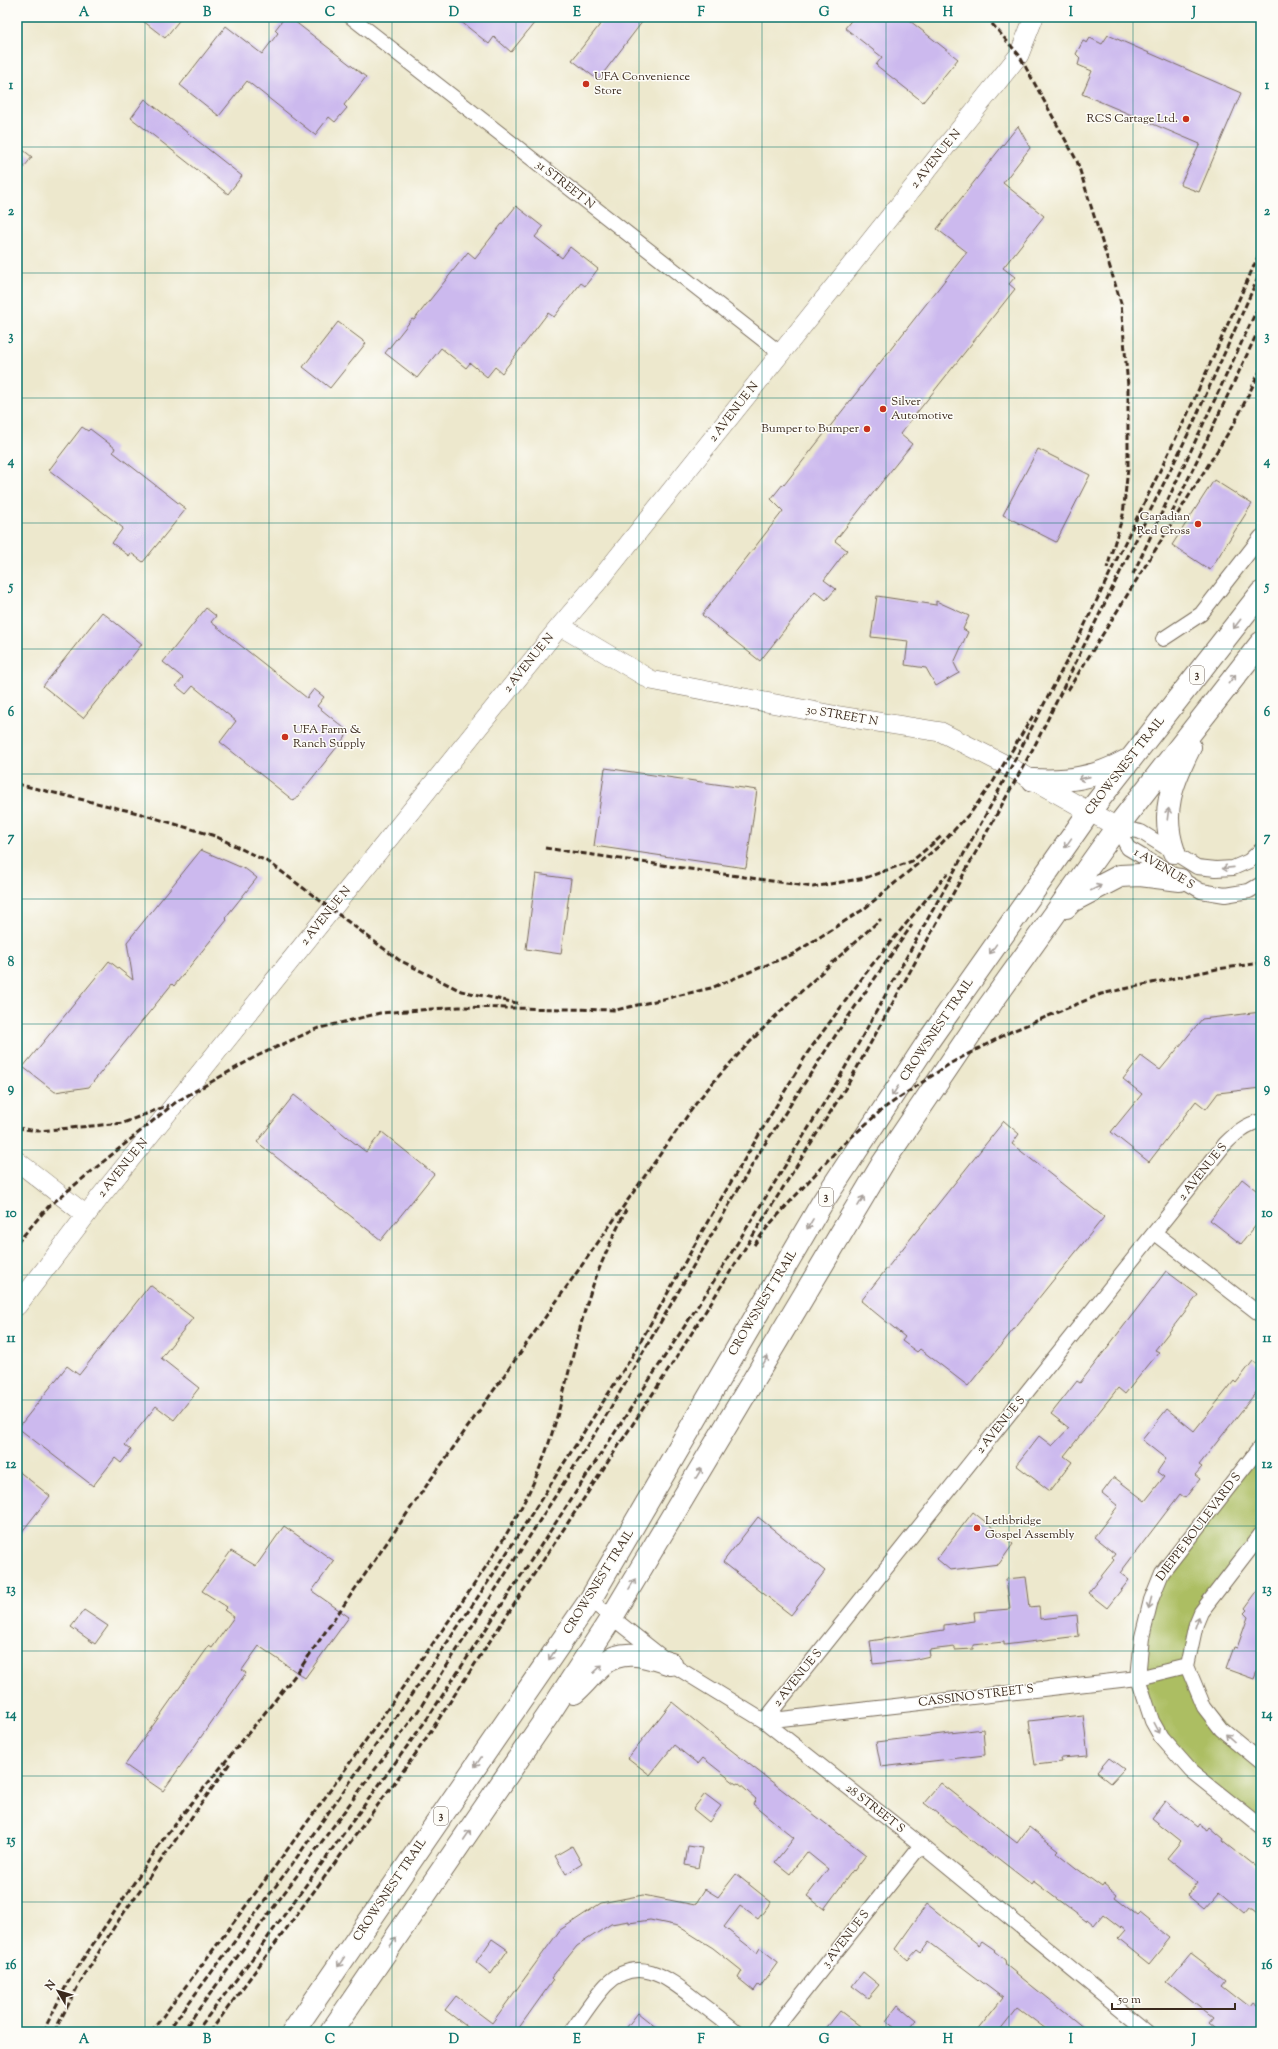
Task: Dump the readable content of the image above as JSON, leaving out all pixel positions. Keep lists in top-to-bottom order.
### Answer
{
  "streets": {
    "highway": ["3", "CROWSNEST TRAIL"],
    "street": [
      "2 AVENUE N",
      "31 STREET N",
      "30 STREET N",
      "1 AVENUE S",
      "2 AVENUE S",
      "DIEPPE BOULEVARD S",
      "CASSINO STREET S",
      "28 STREET S",
      "3 AVENUE S"
    ]
  },
  "crossings": [
    ["2 AVENUE N", "31 STREET N"],
    ["2 AVENUE N", "30 STREET N"],
    ["30 STREET N", "CROWSNEST TRAIL"],
    ["30 STREET N", "1 AVENUE S"],
    ["CROWSNEST TRAIL", "28 STREET S"],
    ["2 AVENUE S", "CASSINO STREET S"],
    ["2 AVENUE S", "28 STREET S"],
    ["DIEPPE BOULEVARD S", "CASSINO STREET S"],
    ["CASSINO STREET S", "28 STREET S"],
    ["28 STREET S", "3 AVENUE S"]
  ],
  "one_way": ["DIEPPE BOULEVARD S"],
  "places": [
    "UFA Convenience Store",
    "RCS Cartage Ltd.",
    "Silver Automotive",
    "Bumper to Bumper",
    "Canadian Red Cross",
    "UFA Farm & Ranch Supply",
    "Lethbridge Gospel Assembly"
  ],
  "scale_bar": "50 m",
  "north": "top left",
  "grid": {
    "columns": [
      "A",
      "B",
      "C",
      "D",
      "E",
      "F",
      "G",
      "H",
      "I",
      "J"
    ],
    "rows": [
      "1",
      "2",
      "3",
      "4",
      "5",
      "6",
      "7",
      "8",
      "9",
      "10",
      "11",
      "12",
      "13",
      "14",
      "15",
      "16"
    ]
  }
}
